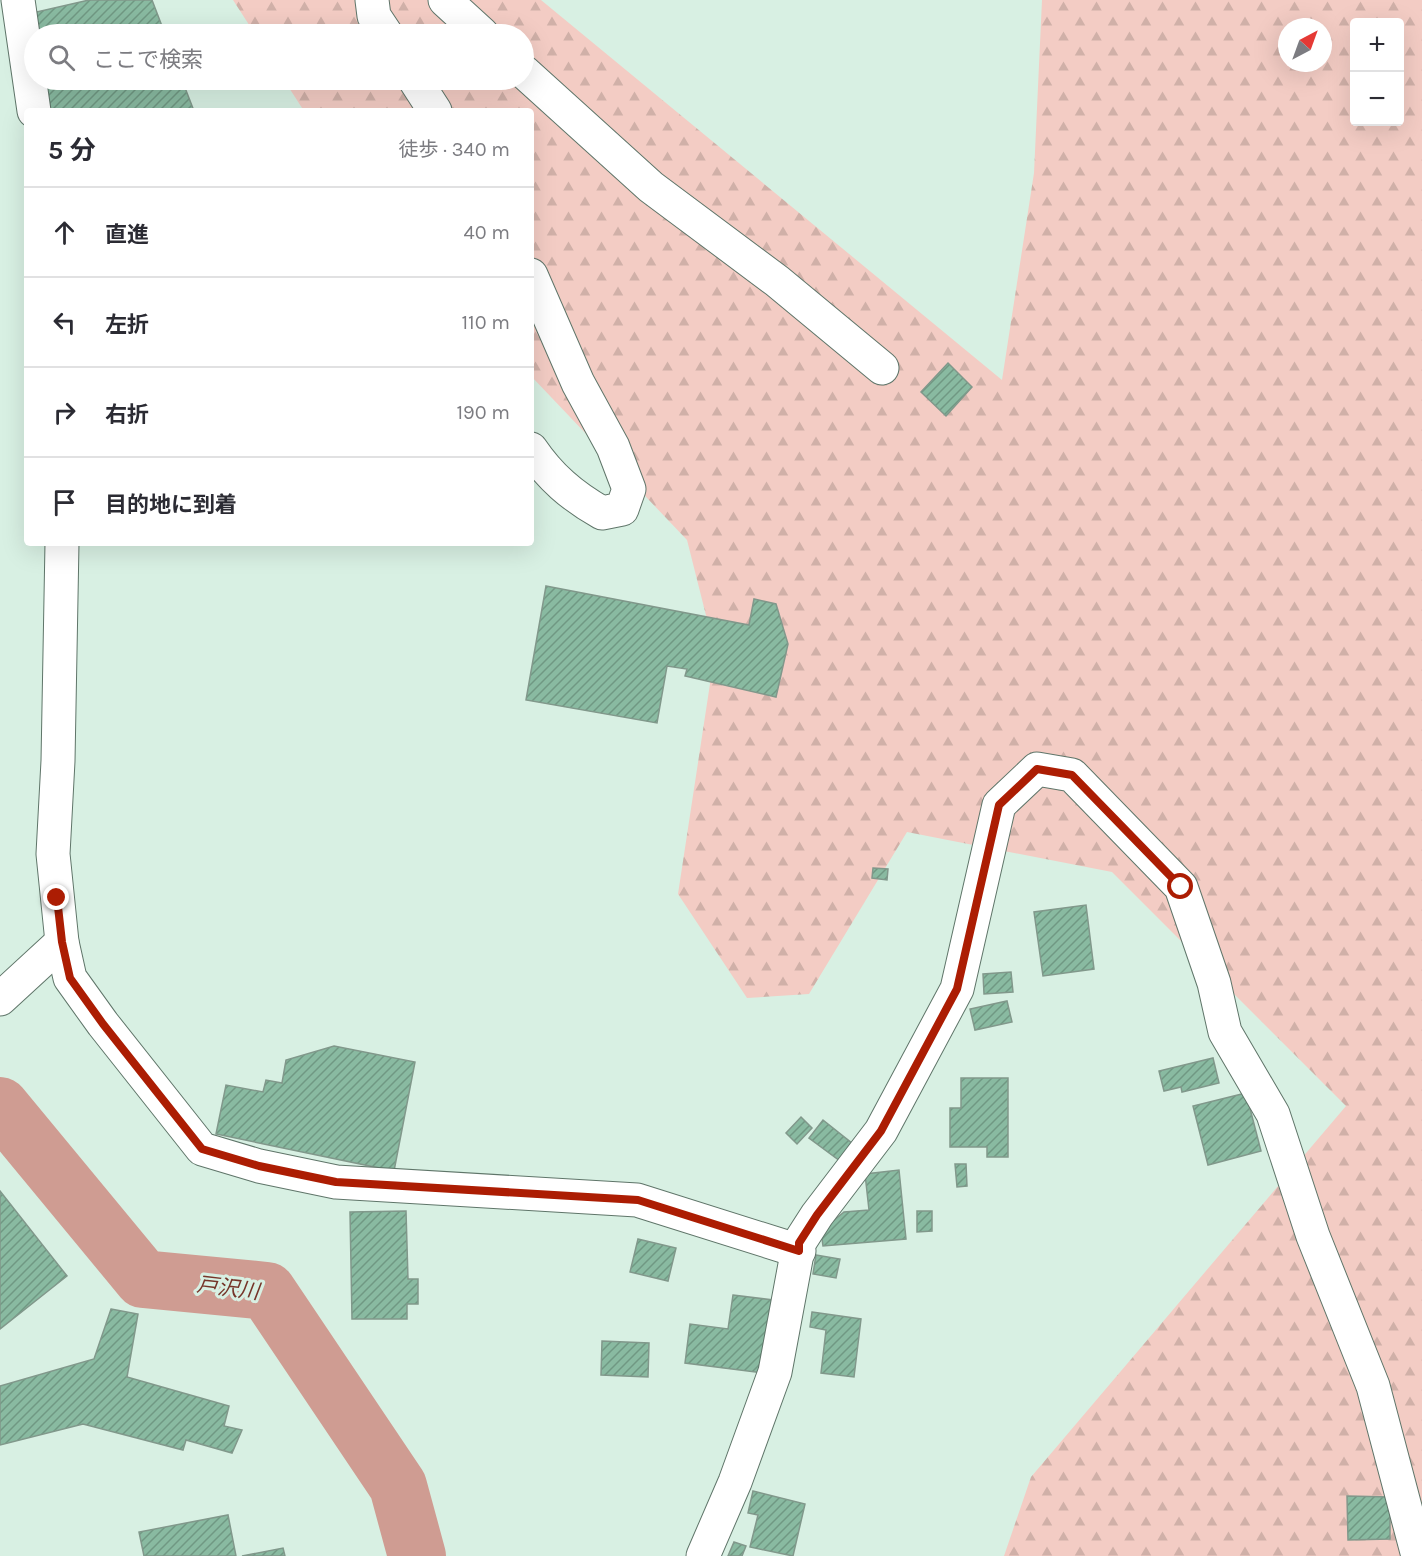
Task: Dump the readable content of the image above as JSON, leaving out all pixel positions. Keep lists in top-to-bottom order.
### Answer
{
  "water": ["戸沢川"],
  "north": "top right",
  "page": {
    "map_buttons": ["+", "−"],
    "search": "ここで検索",
    "heading": ["5 分", "徒歩 · 340 m"],
    "list": [
      ["直進", "40 m"],
      ["左折", "110 m"],
      ["右折", "190 m"],
      "目的地に到着"
    ]
  }
}
